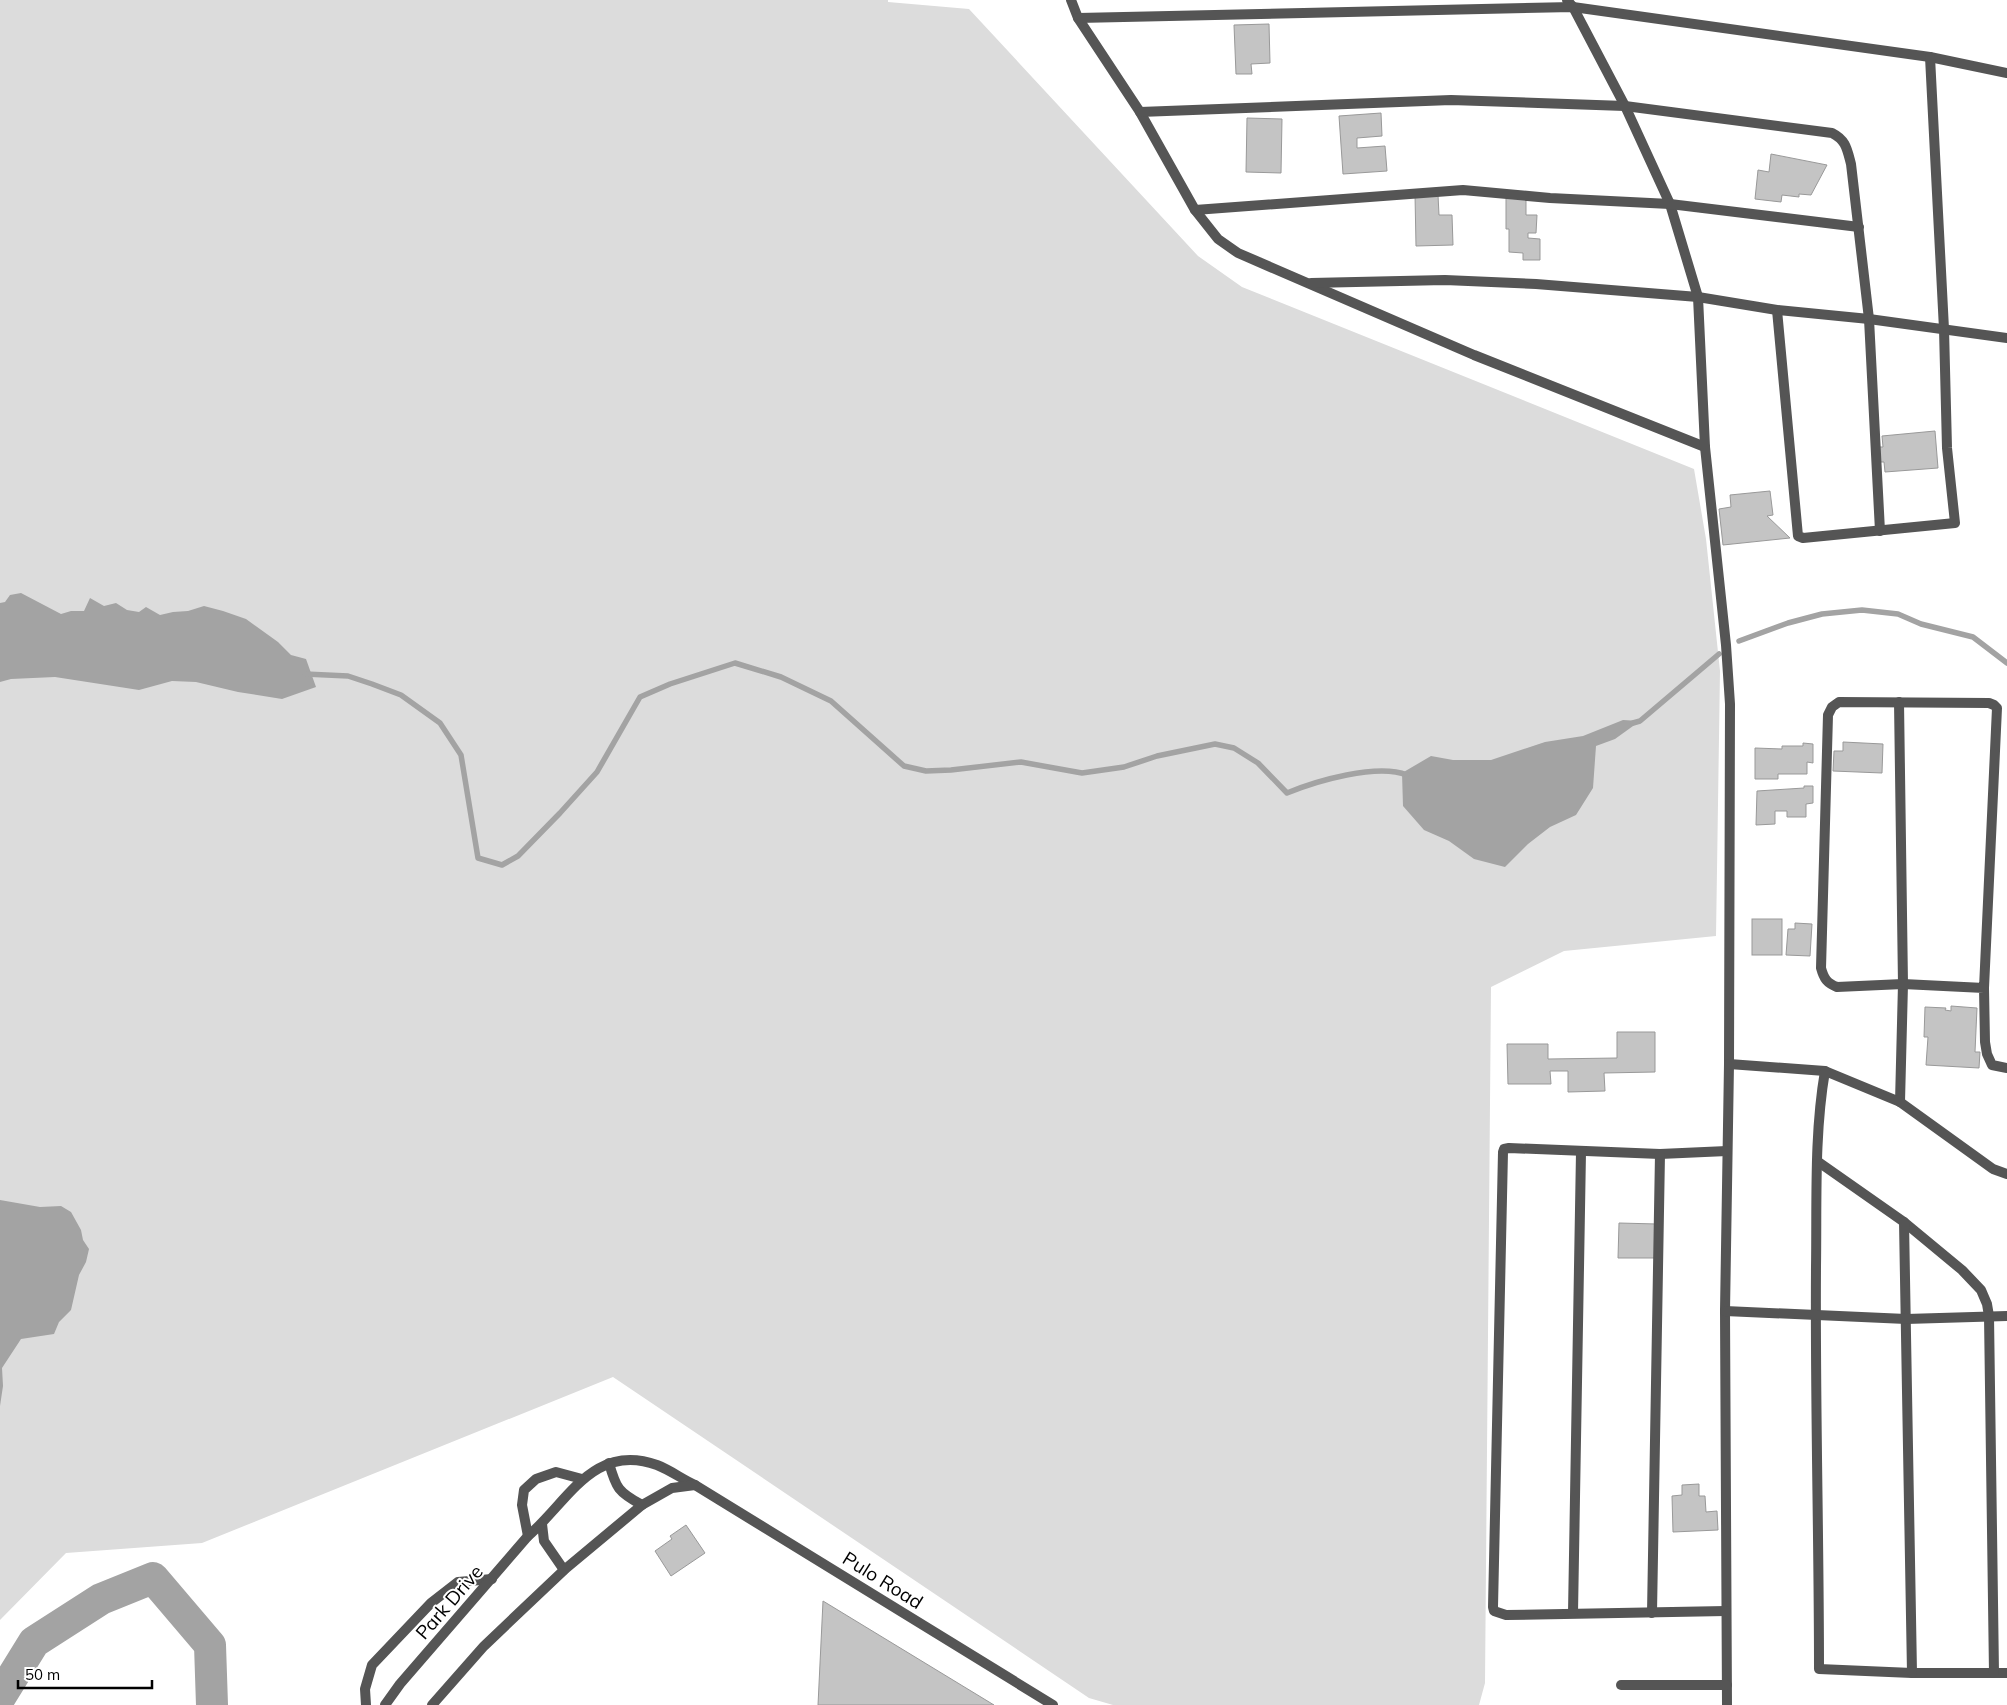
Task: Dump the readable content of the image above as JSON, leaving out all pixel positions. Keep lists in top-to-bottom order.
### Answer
{
  "streets": {
    "street": ["Pulo Road", "Park Drive"]
  },
  "crossings": [
    ["Pulo Road", "Park Drive"]
  ],
  "scale_bar": "50 m"
}
